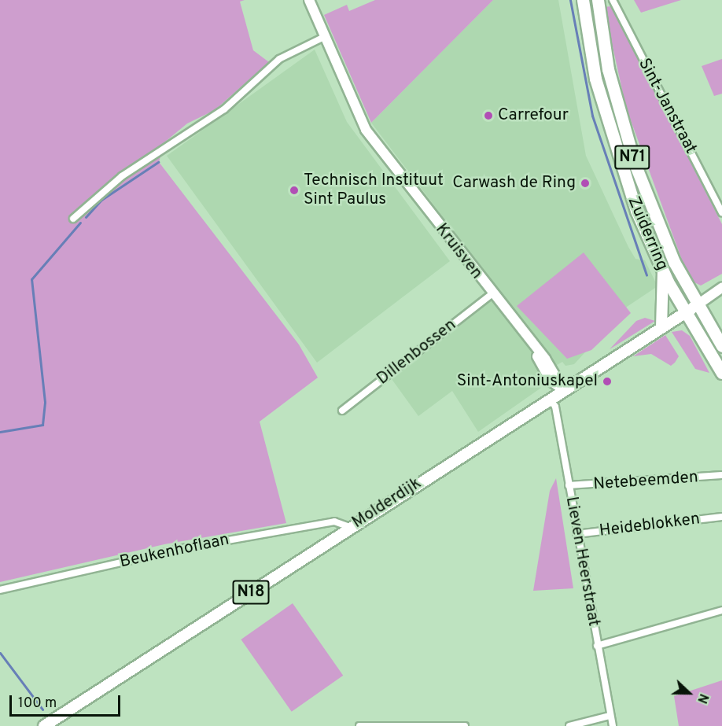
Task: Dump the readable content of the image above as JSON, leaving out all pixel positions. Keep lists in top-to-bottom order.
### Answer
{
  "streets": {
    "highway": ["N71", "Zuiderring"],
    "main road": ["Molderdijk", "N18"],
    "street": [
      "Sint-Janstraat",
      "Kruisven",
      "Dillenbossen",
      "Netebeemden",
      "Heideblokken",
      "Beukenhoflaan",
      "Lieven Heerstraat"
    ]
  },
  "crossings": [
    ["Zuiderring", "Molderdijk"],
    ["Kruisven", "Dillenbossen"],
    ["Kruisven", "Molderdijk"],
    ["Netebeemden", "Lieven Heerstraat"],
    ["Molderdijk", "Beukenhoflaan"],
    ["Molderdijk", "Lieven Heerstraat"],
    ["Heideblokken", "Lieven Heerstraat"]
  ],
  "places": [
    "Carrefour",
    "Carwash de Ring",
    "Technisch Instituut Sint Paulus",
    "Sint-Antoniuskapel"
  ],
  "scale_bar": "100 m",
  "north": "right"
}
